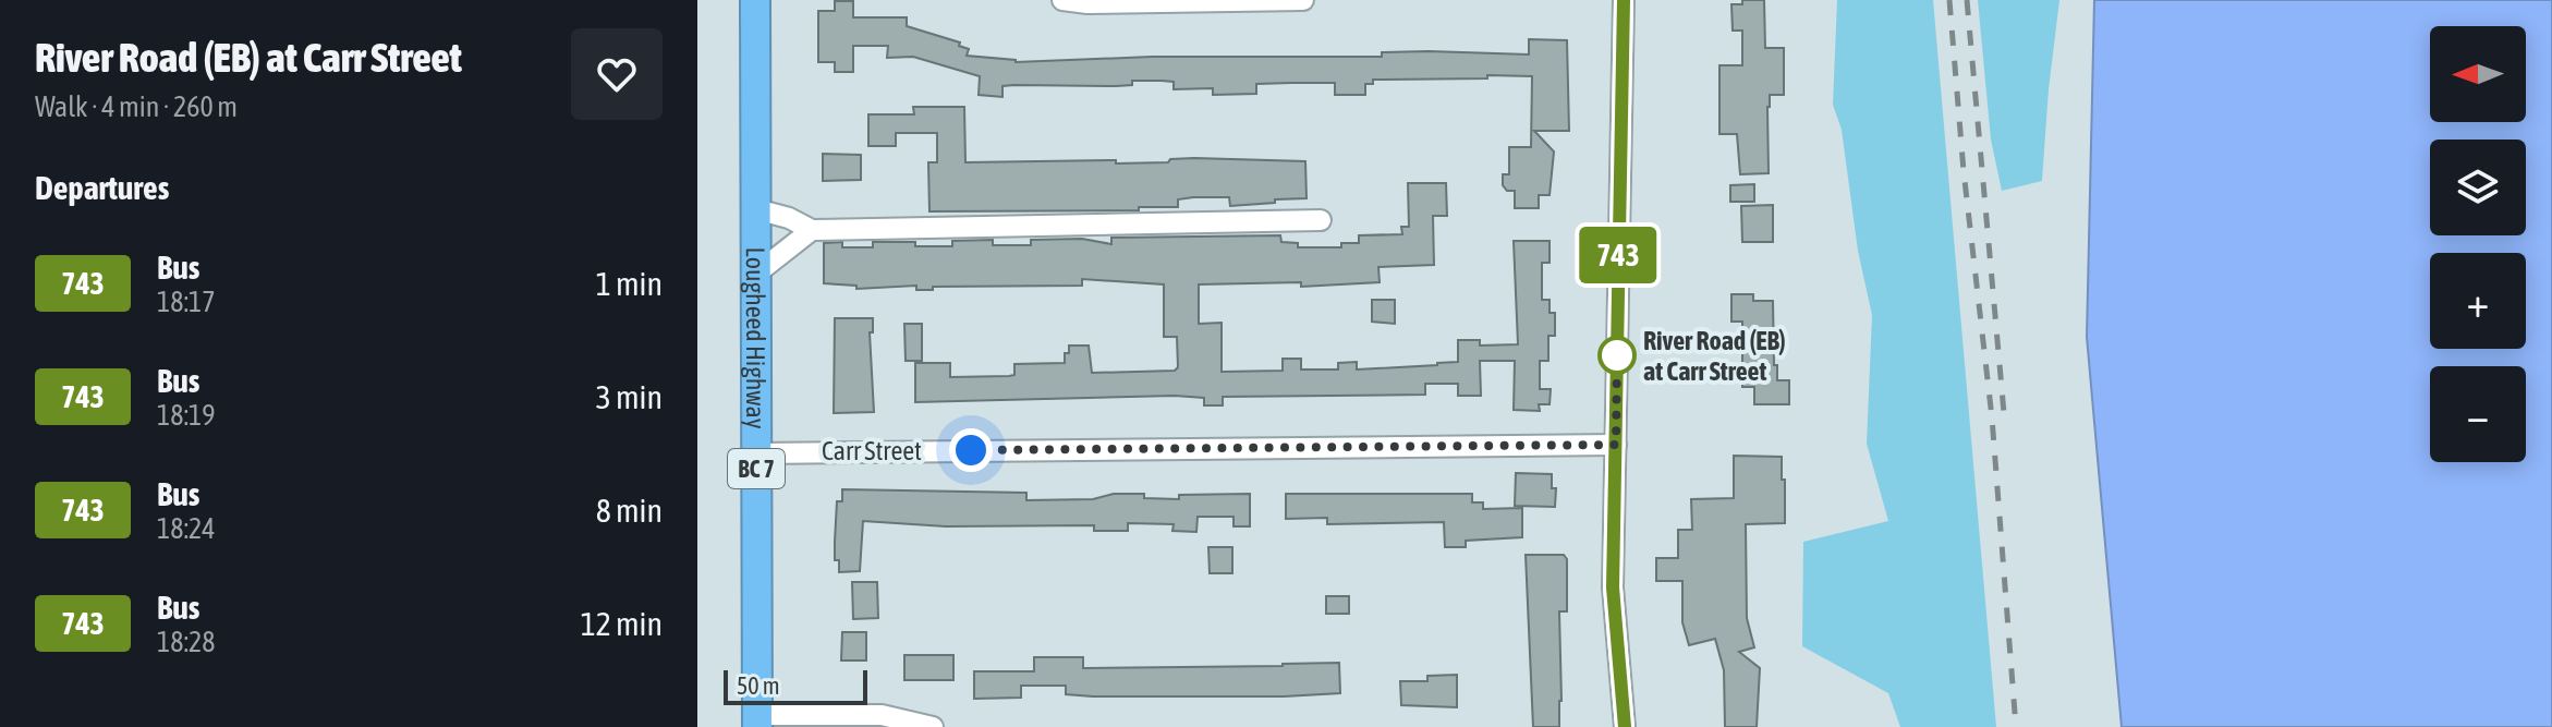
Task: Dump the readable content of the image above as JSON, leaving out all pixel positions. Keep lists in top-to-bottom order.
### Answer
{
  "streets": {
    "highway": ["Lougheed Highway", "BC 7"],
    "street": ["Carr Street"]
  },
  "crossings": [
    ["Lougheed Highway", "Carr Street"]
  ],
  "places": ["River Road (EB) at Carr Street"],
  "lines": ["bus line 743"],
  "scale_bar": "50 m",
  "north": "left",
  "page": {
    "heading": [
      ["River Road (EB) at Carr Street", "Walk · 4 min · 260 m"],
      "Departures"
    ],
    "on_map": "743",
    "map_buttons": ["+", "−"],
    "list": [
      {
        "mark": "743",
        "name": "Bus",
        "note": "18:17",
        "value": "1 min"
      },
      {
        "mark": "743",
        "name": "Bus",
        "note": "18:19",
        "value": "3 min"
      },
      {
        "mark": "743",
        "name": "Bus",
        "note": "18:24",
        "value": "8 min"
      },
      {
        "mark": "743",
        "name": "Bus",
        "note": "18:28",
        "value": "12 min"
      }
    ],
    "scale": "50 m"
  }
}
